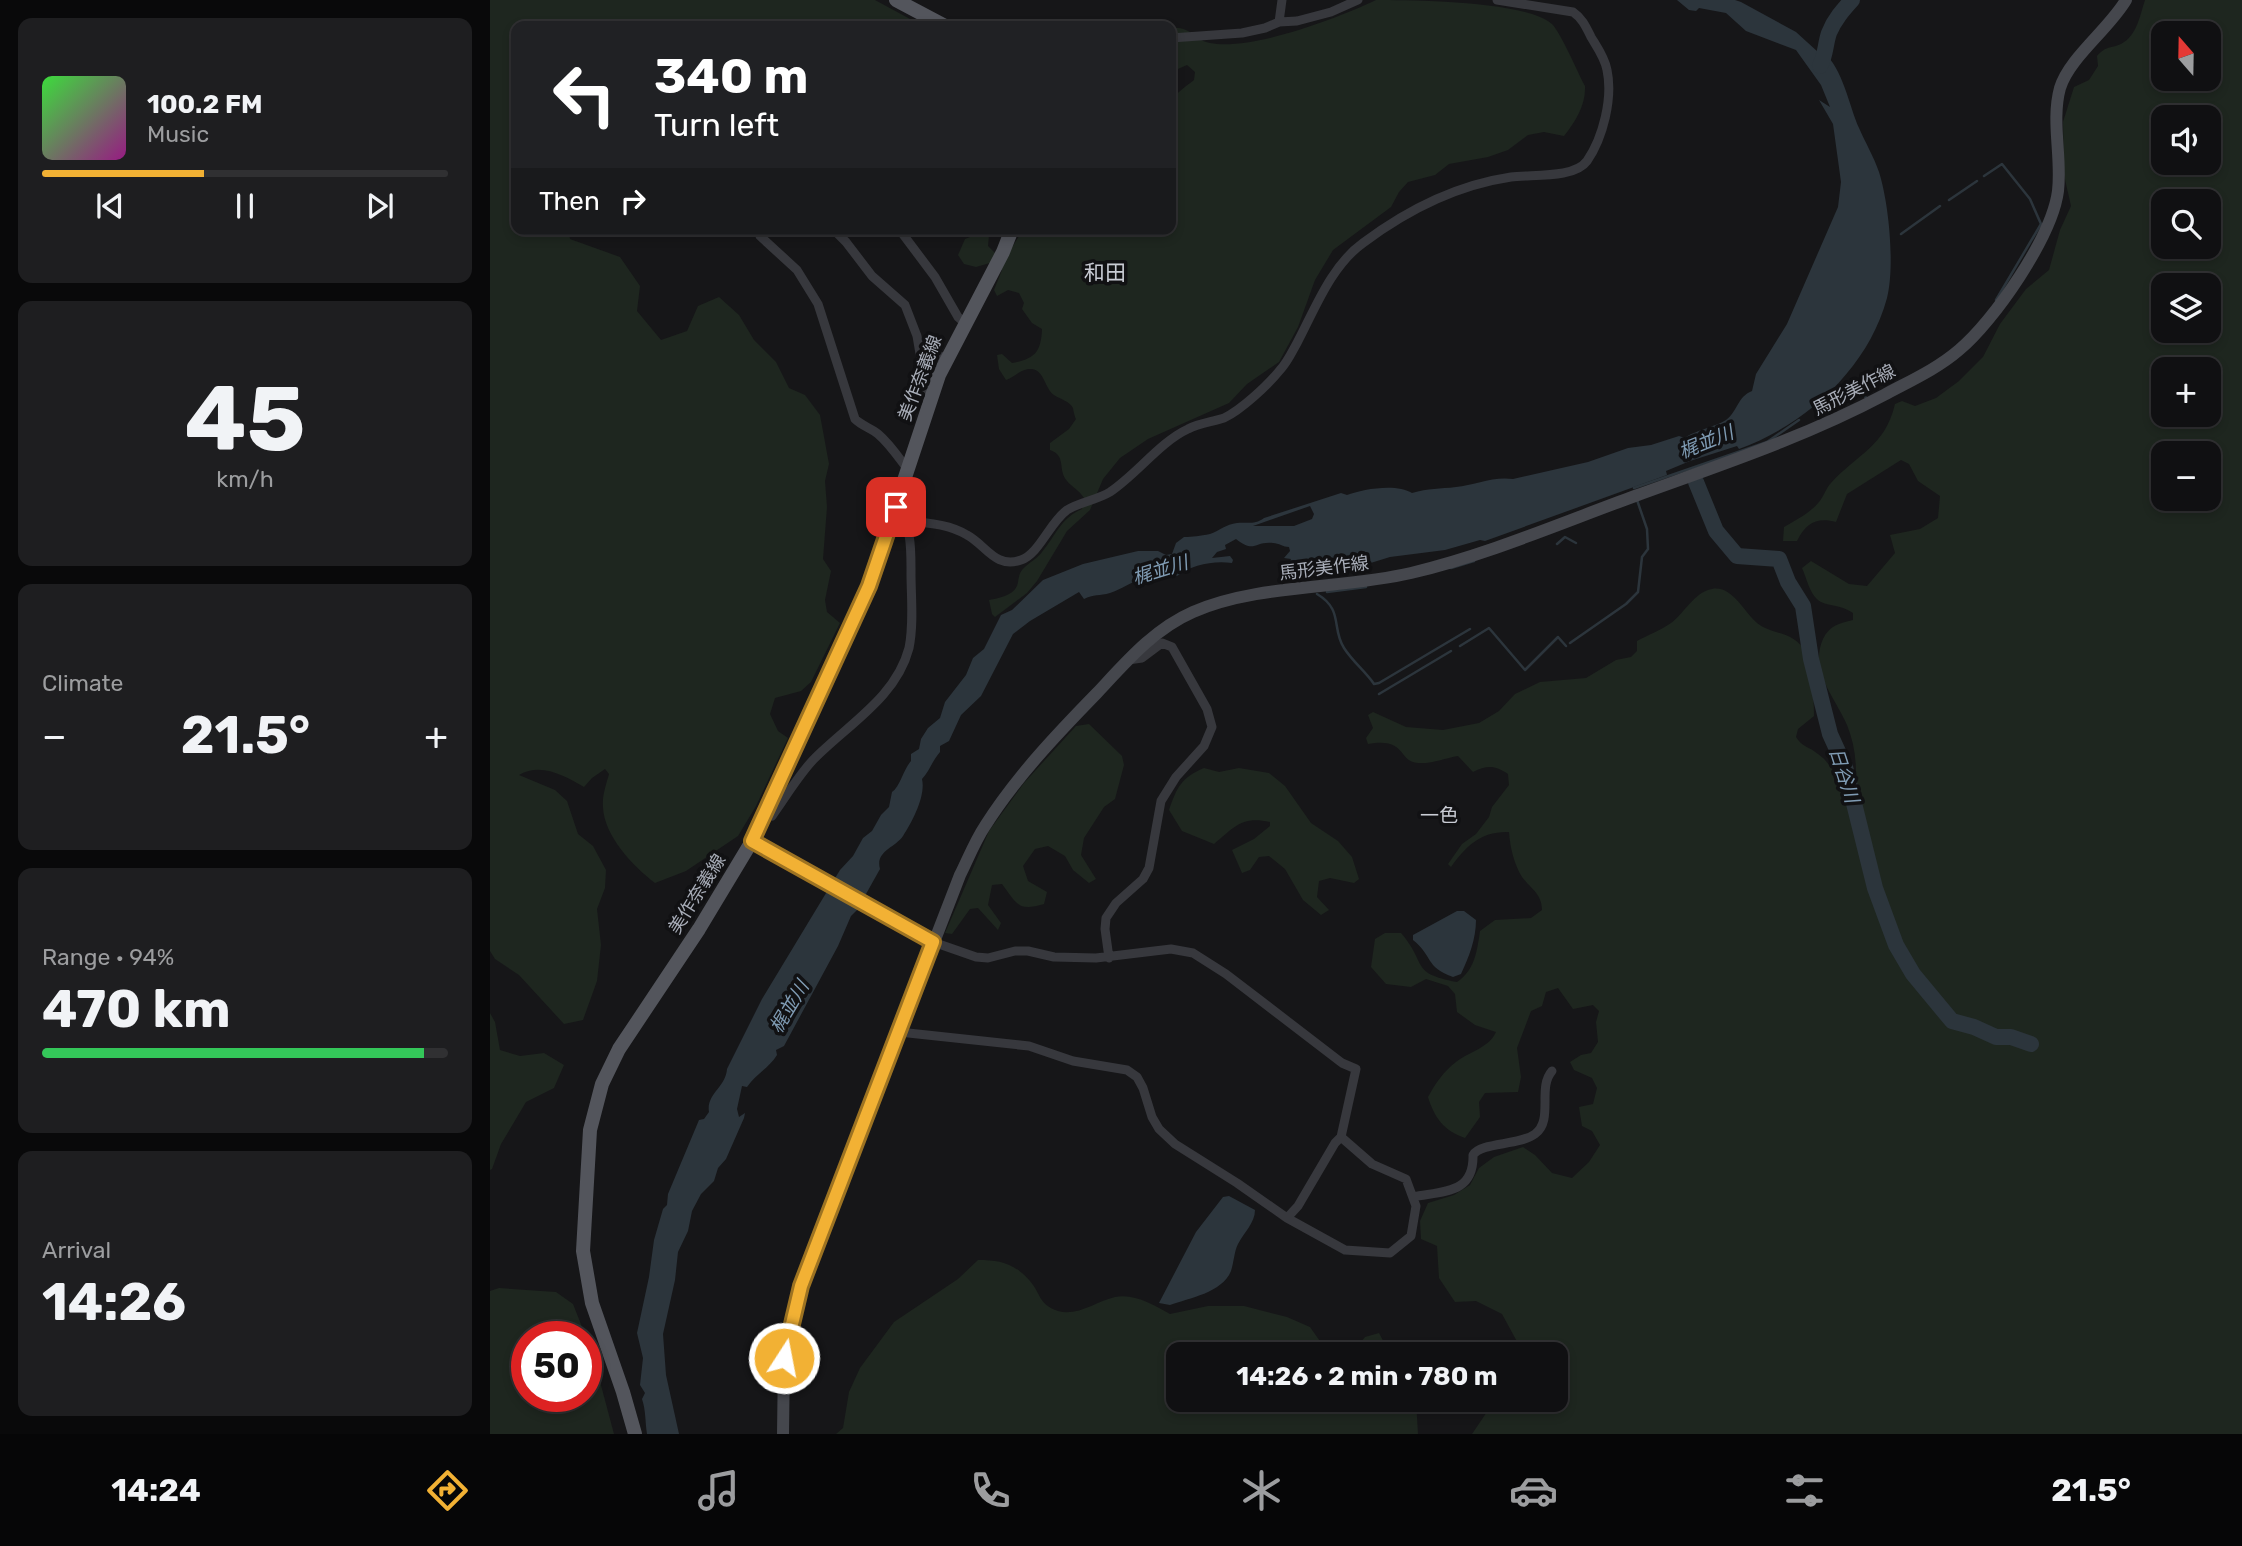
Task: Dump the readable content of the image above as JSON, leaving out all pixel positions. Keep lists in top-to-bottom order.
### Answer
{
  "streets": {
    "main road": ["美作奈義線", "馬形美作線"]
  },
  "districts": ["和田", "一色"],
  "water": ["梶並川", "日谷川"],
  "north": "top",
  "page": {
    "map_buttons": ["+", "−"],
    "turn": ["340 m", "Turn left"],
    "song": ["100.2 FM", "Music"],
    "then": "Then",
    "tile": [
      ["45", "km/h"],
      "Climate",
      ["Range · 94%", "470 km"],
      ["Arrival", "14:26"]
    ],
    "heat": ["−", "21.5°", "+"],
    "limit": "50",
    "trip": "14:26 · 2 min · 780 m",
    "tabs": ["14:24", "21.5°"]
  }
}
